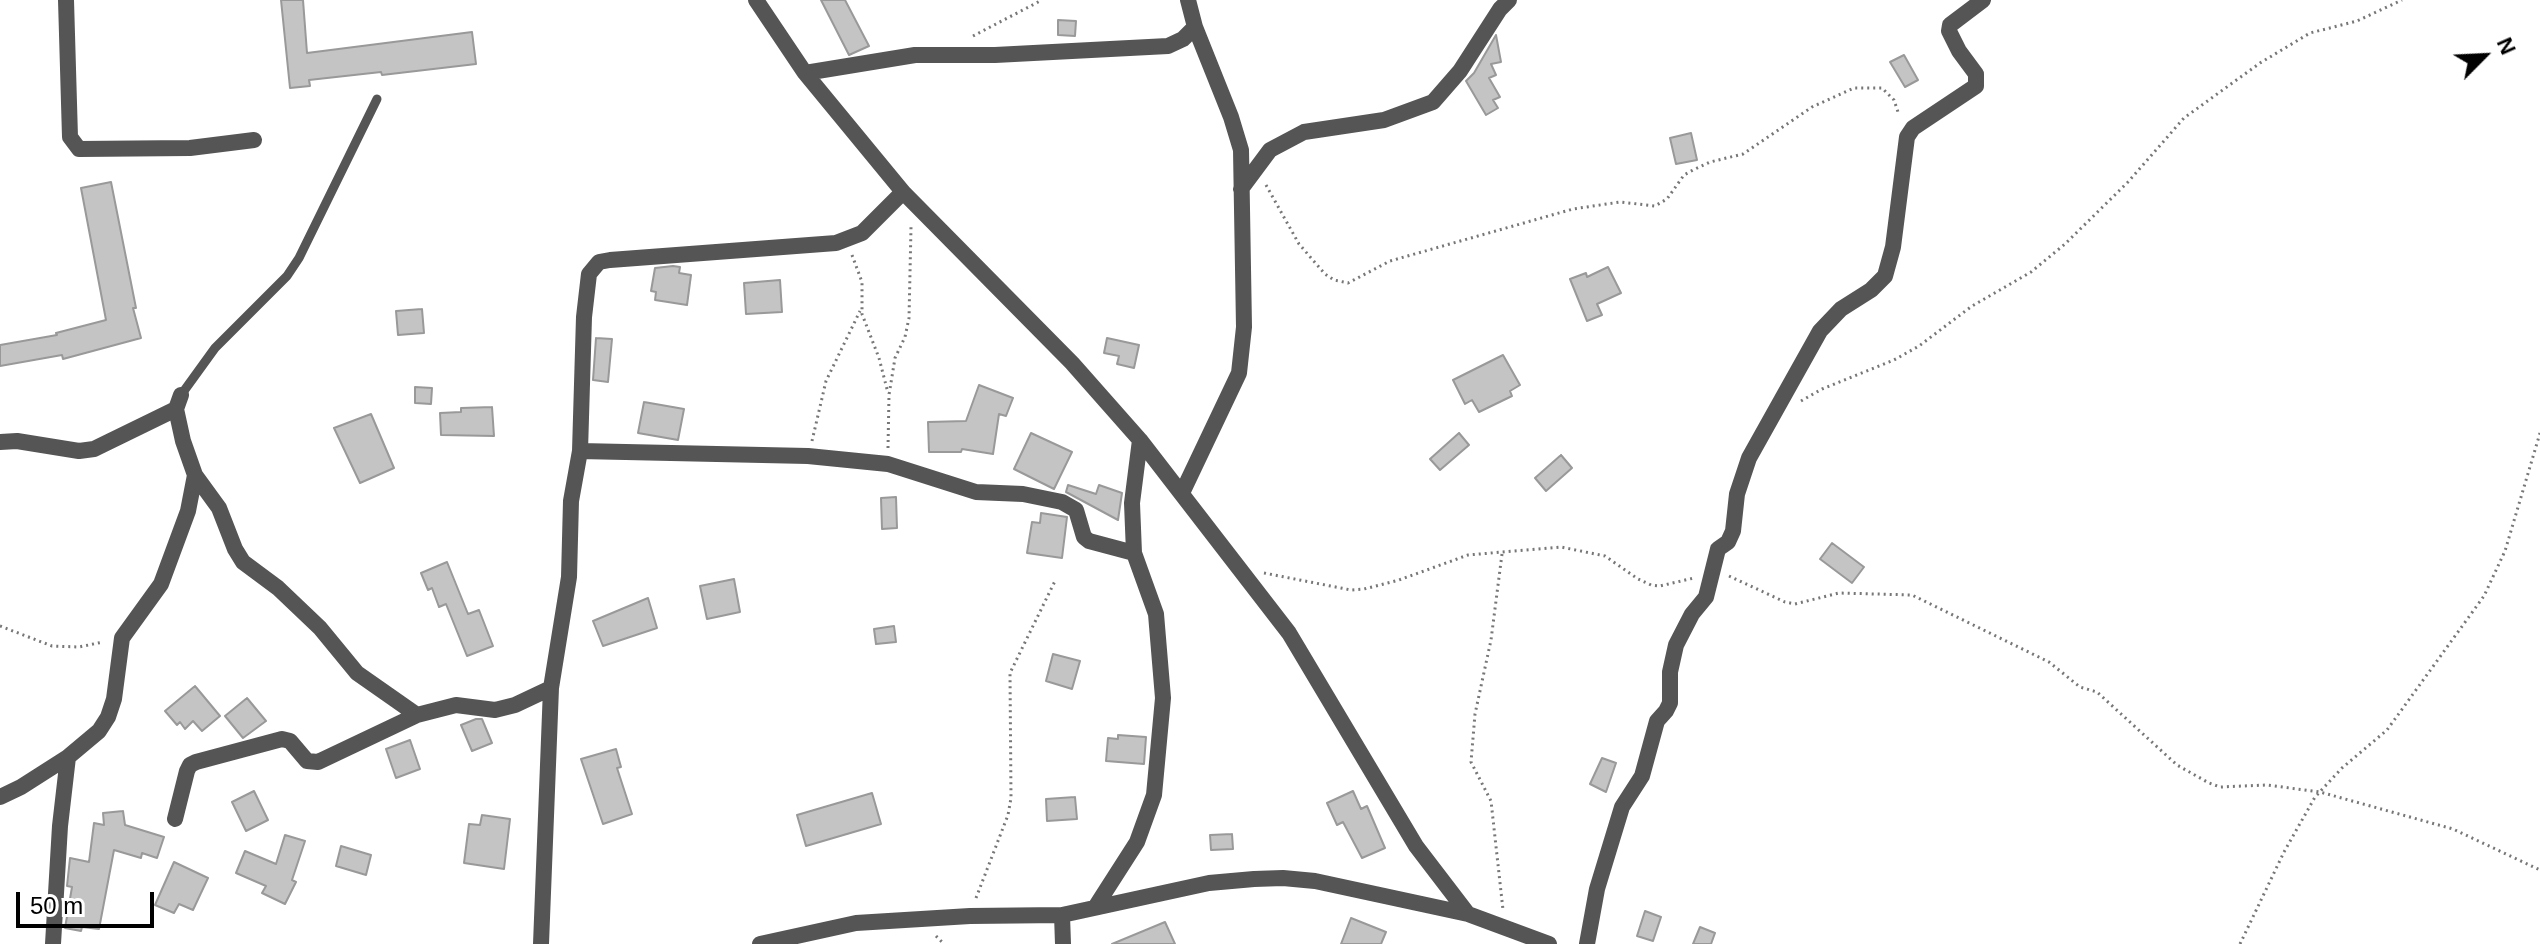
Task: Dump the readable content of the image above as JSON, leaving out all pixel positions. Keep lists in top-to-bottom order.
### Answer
{
  "scale_bar": "50 m",
  "north": "top right"
}
